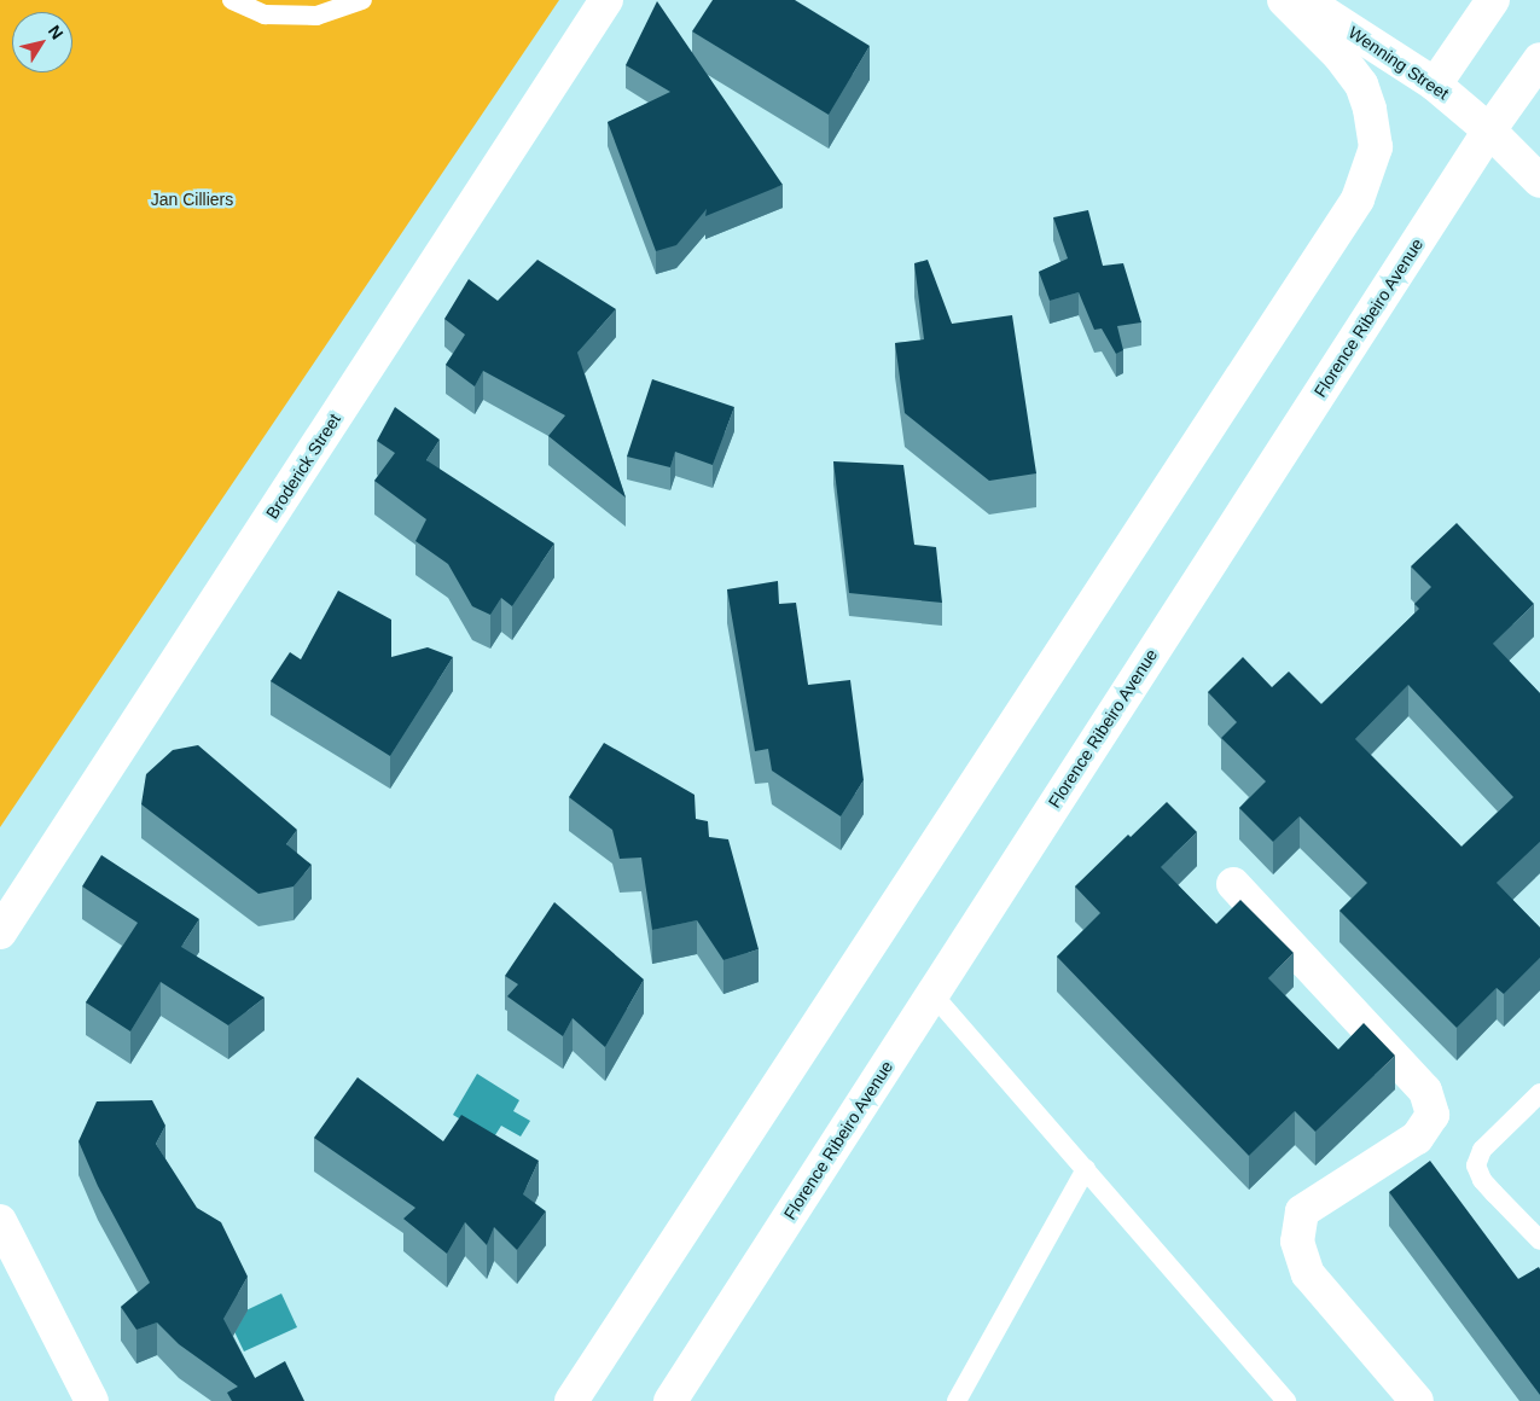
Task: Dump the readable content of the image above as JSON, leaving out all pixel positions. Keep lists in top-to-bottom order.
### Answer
{
  "streets": {
    "street": ["Wenning Street", "Florence Ribeiro Avenue", "Broderick Street"]
  },
  "crossings": [
    ["Wenning Street", "Florence Ribeiro Avenue"]
  ],
  "parks": ["Jan Cilliers"],
  "north": "top right"
}
